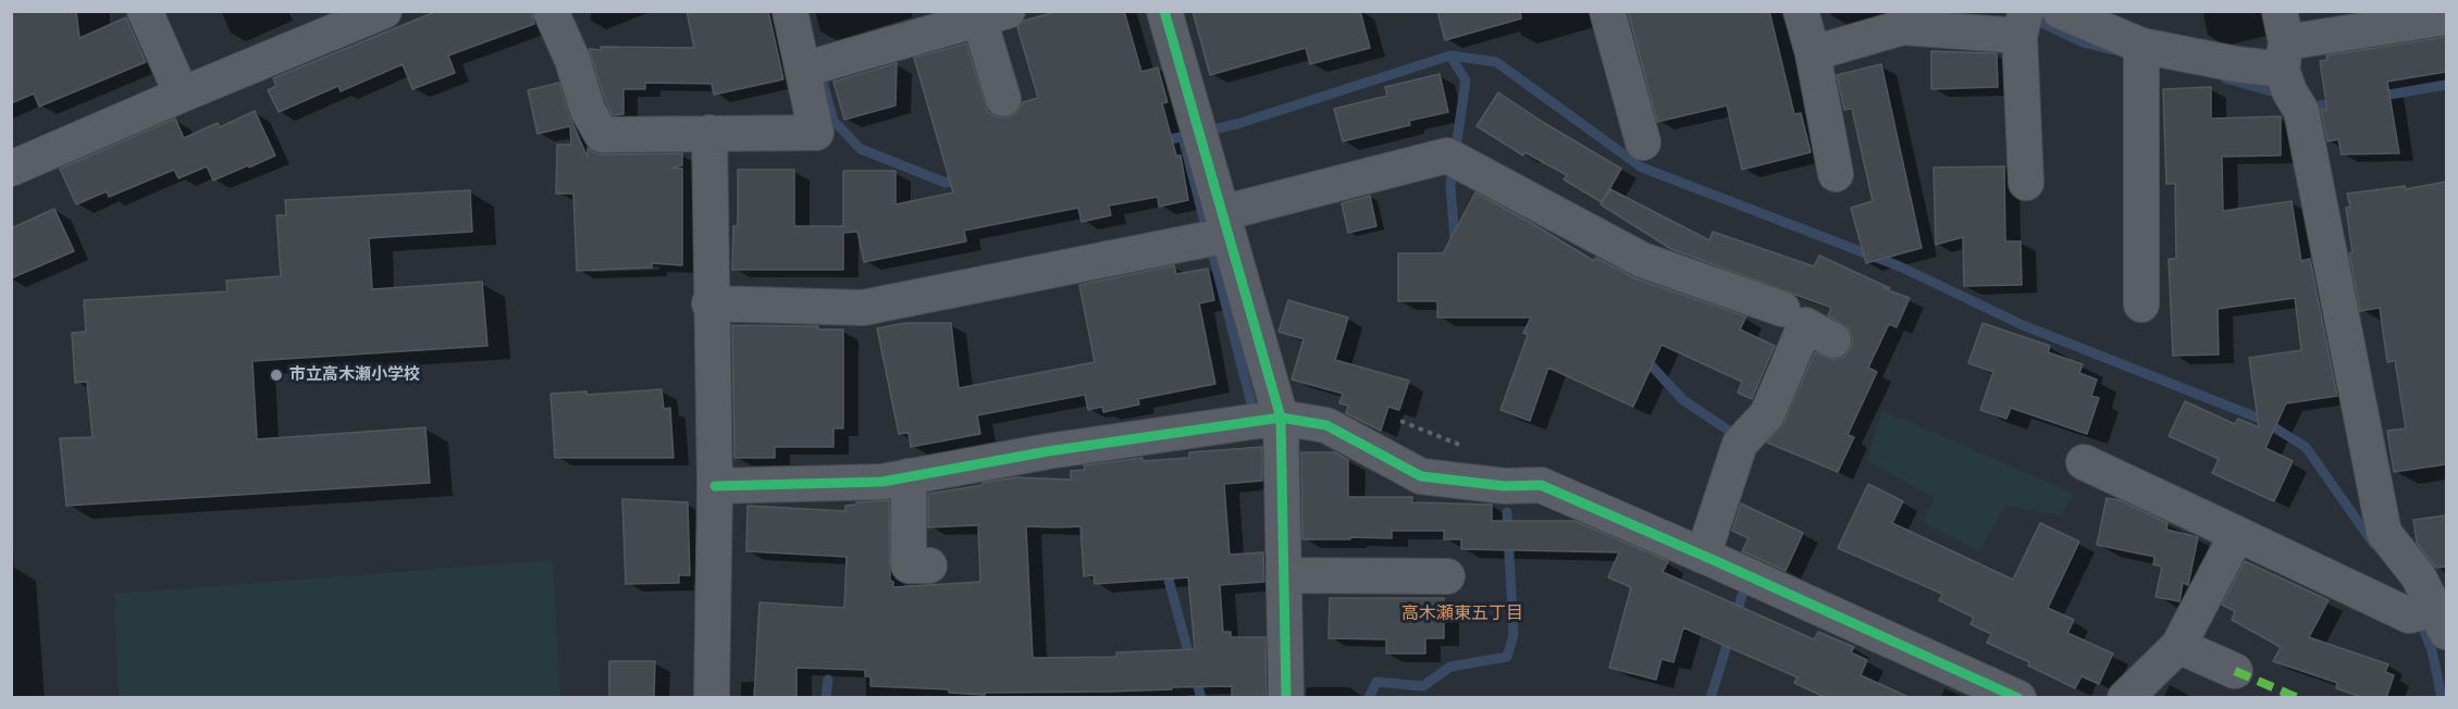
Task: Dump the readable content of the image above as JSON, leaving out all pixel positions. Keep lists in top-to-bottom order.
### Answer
{
  "districts": ["高木瀬東五丁目"],
  "places": ["市立高木瀬小学校"]
}
